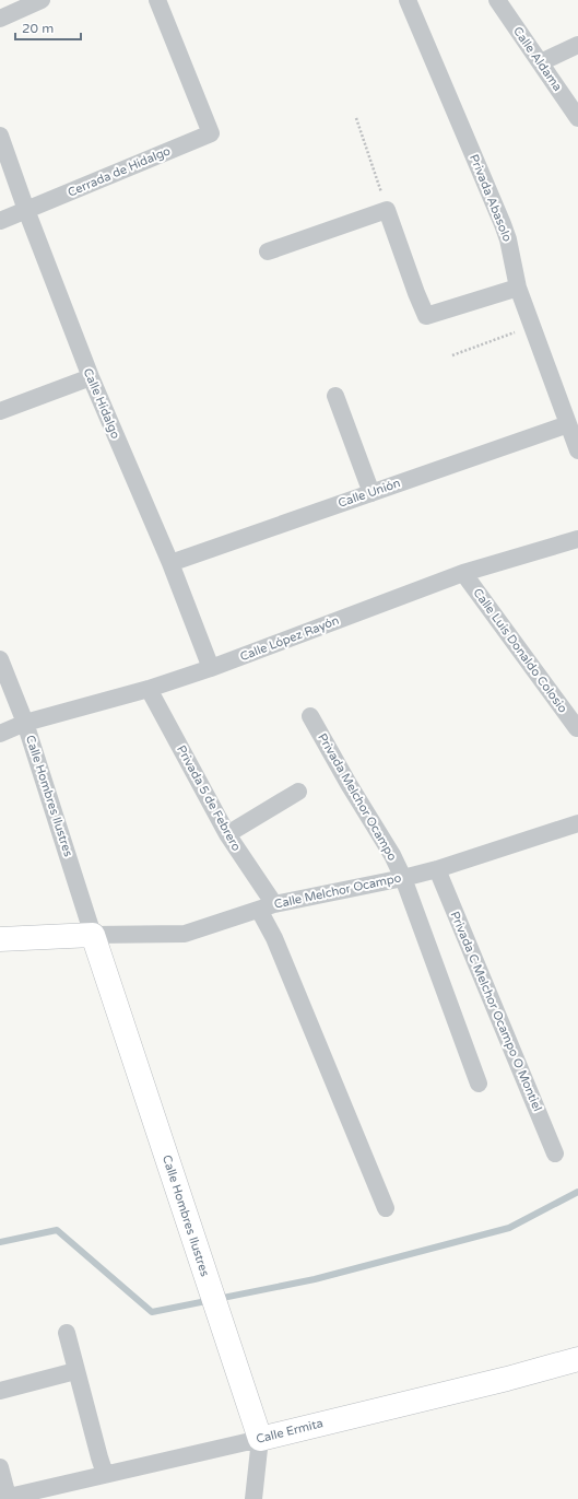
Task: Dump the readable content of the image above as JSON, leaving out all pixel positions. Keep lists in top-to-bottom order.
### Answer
{
  "streets": {
    "street": [
      "Calle Aldama",
      "Cerrada de Hidalgo",
      "Privada Abasolo",
      "Calle Hidalgo",
      "Calle Unión",
      "Calle López Rayón",
      "Calle Luis Donaldo Colosio",
      "Calle Hombres Ilustres",
      "Privada Melchor Ocampo",
      "Privada 5 de Febrero",
      "Calle Melchor Ocampo",
      "Privada C Melchor Ocampo O Montiel",
      "Calle Ermita"
    ]
  },
  "crossings": [
    ["Cerrada de Hidalgo", "Calle Hidalgo"],
    ["Privada Abasolo", "Calle Unión"],
    ["Calle Hidalgo", "Calle Unión"],
    ["Calle Hidalgo", "Calle López Rayón"],
    ["Calle López Rayón", "Calle Luis Donaldo Colosio"],
    ["Calle López Rayón", "Calle Hombres Ilustres"],
    ["Calle López Rayón", "Privada 5 de Febrero"],
    ["Calle Hombres Ilustres", "Calle Melchor Ocampo"],
    ["Calle Hombres Ilustres", "Calle Ermita"],
    ["Privada Melchor Ocampo", "Calle Melchor Ocampo"],
    ["Privada 5 de Febrero", "Calle Melchor Ocampo"],
    ["Calle Melchor Ocampo", "Privada C Melchor Ocampo O Montiel"]
  ],
  "scale_bar": "20 m"
}
